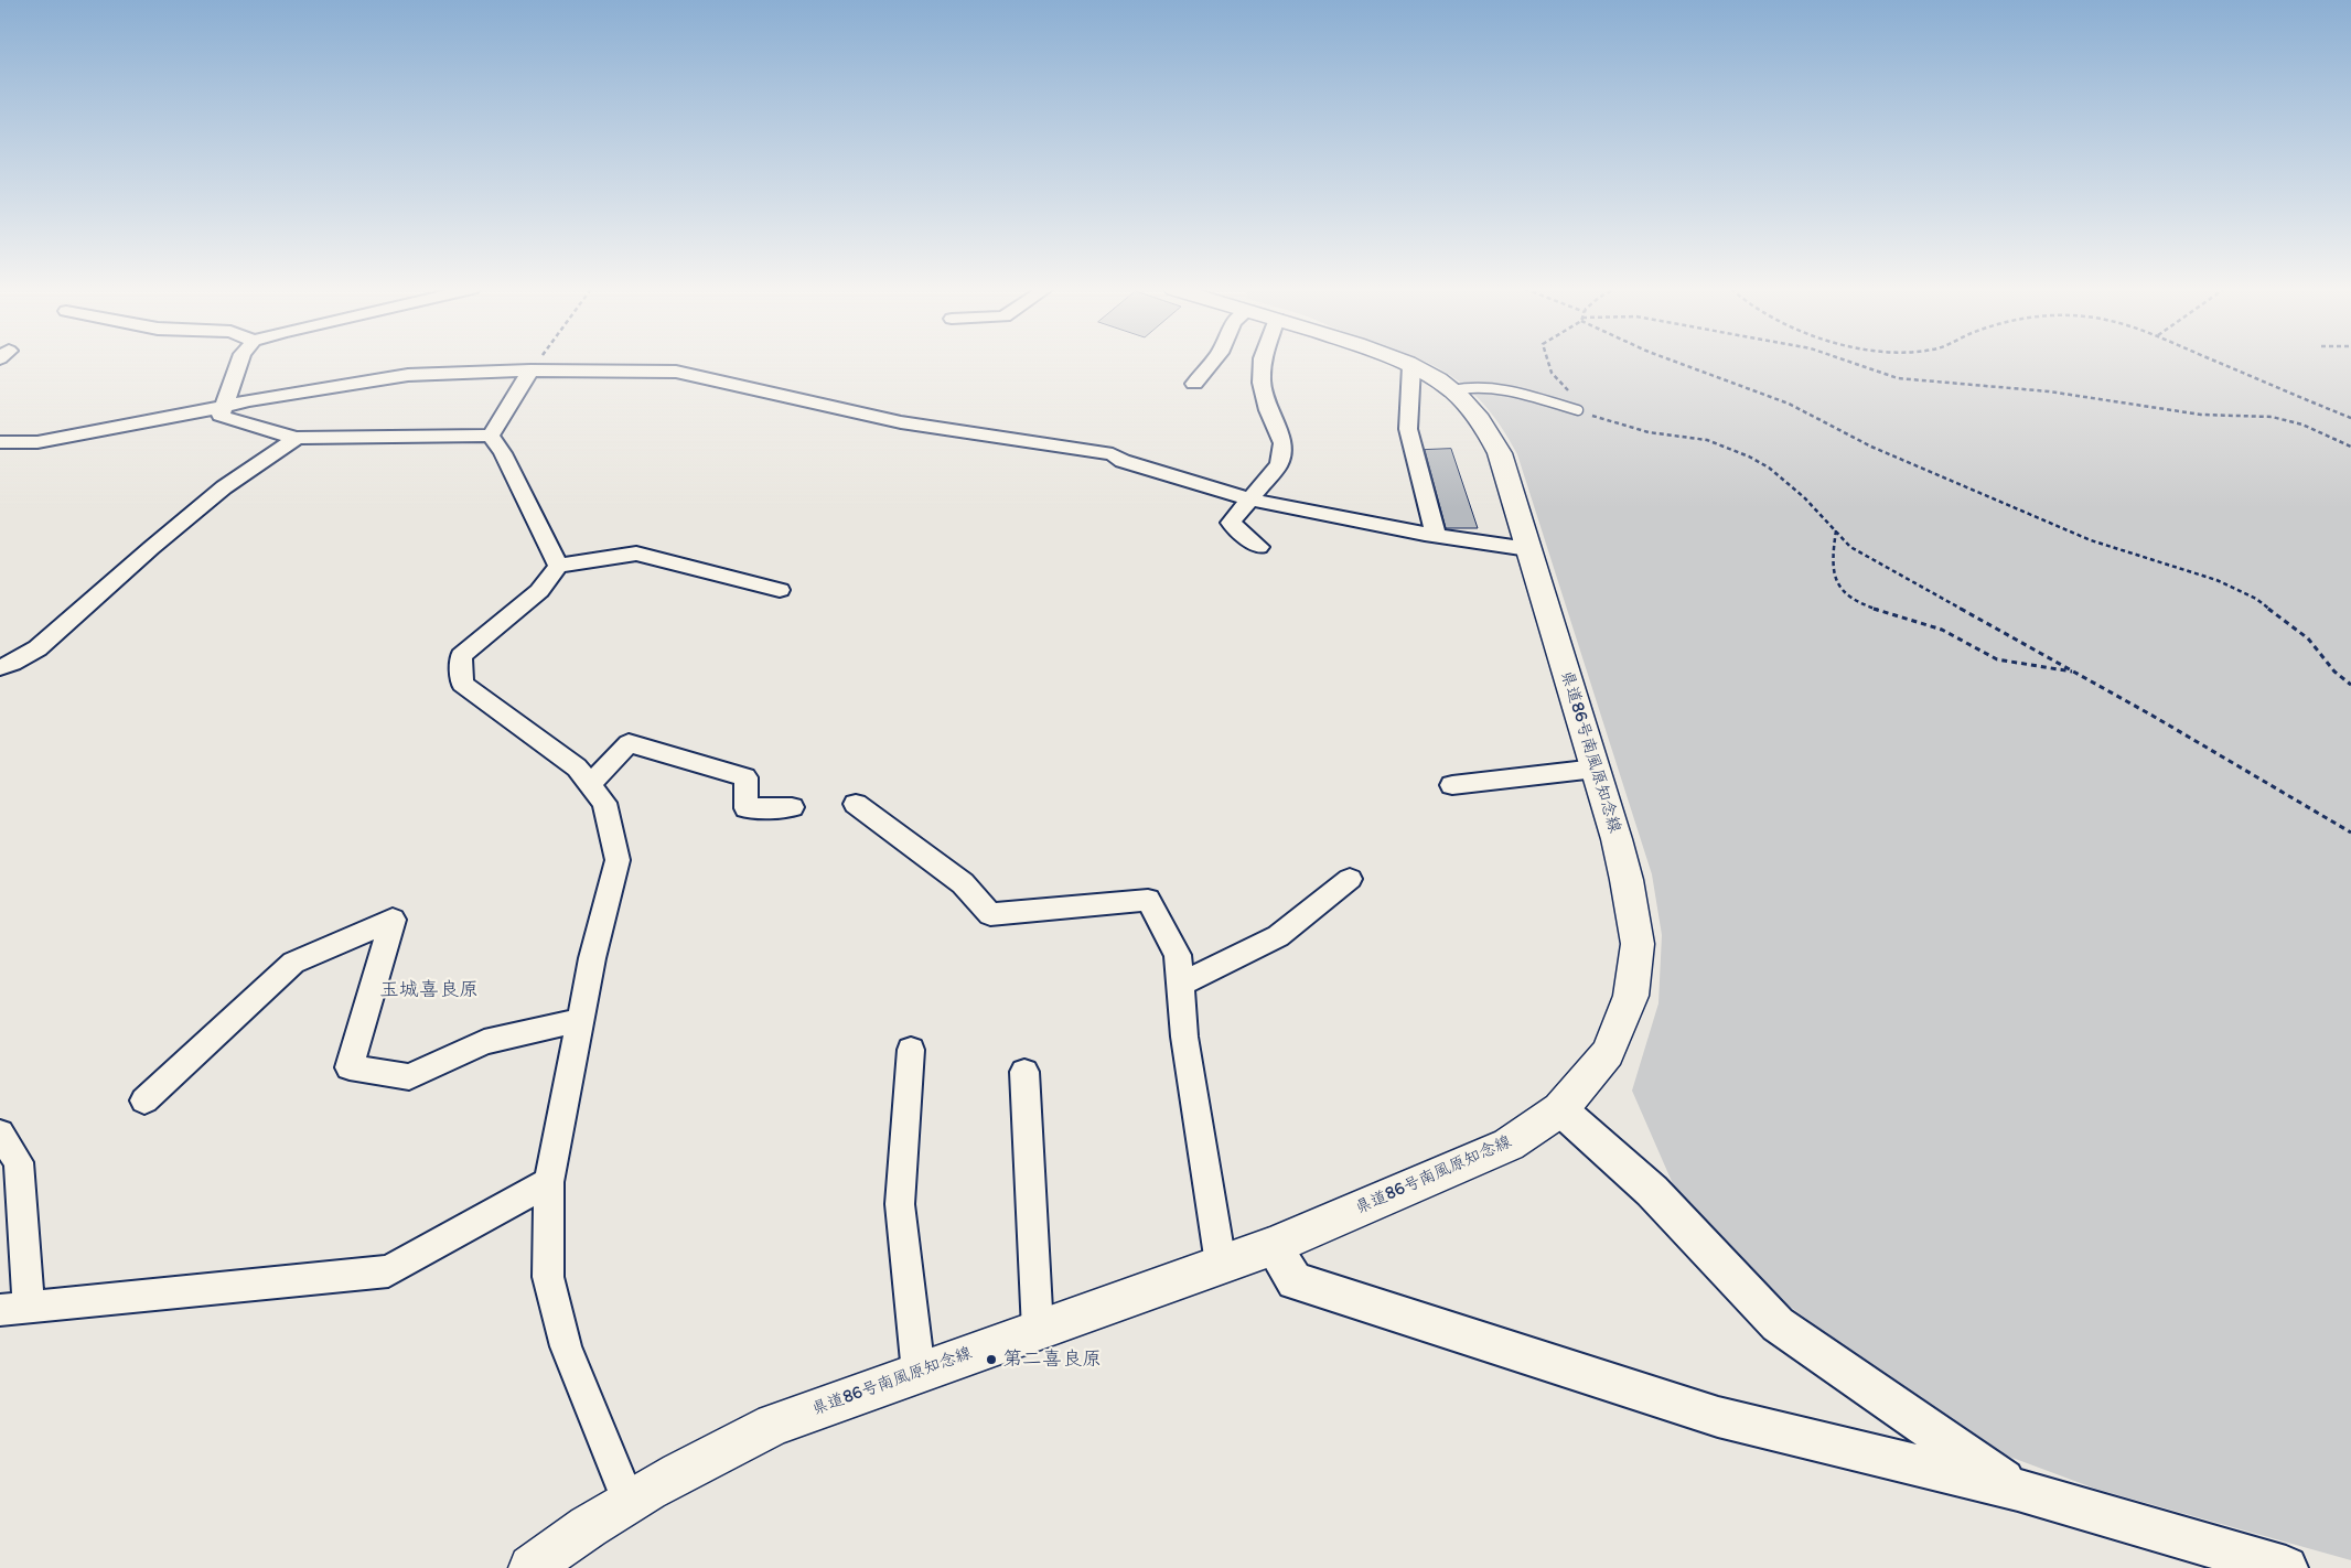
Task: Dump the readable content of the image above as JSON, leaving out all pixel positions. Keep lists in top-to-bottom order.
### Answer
{
  "streets": {
    "main road": ["県道86号南風原知念線"]
  },
  "districts": ["玉城喜良原"],
  "places": ["第二喜良原"]
}
